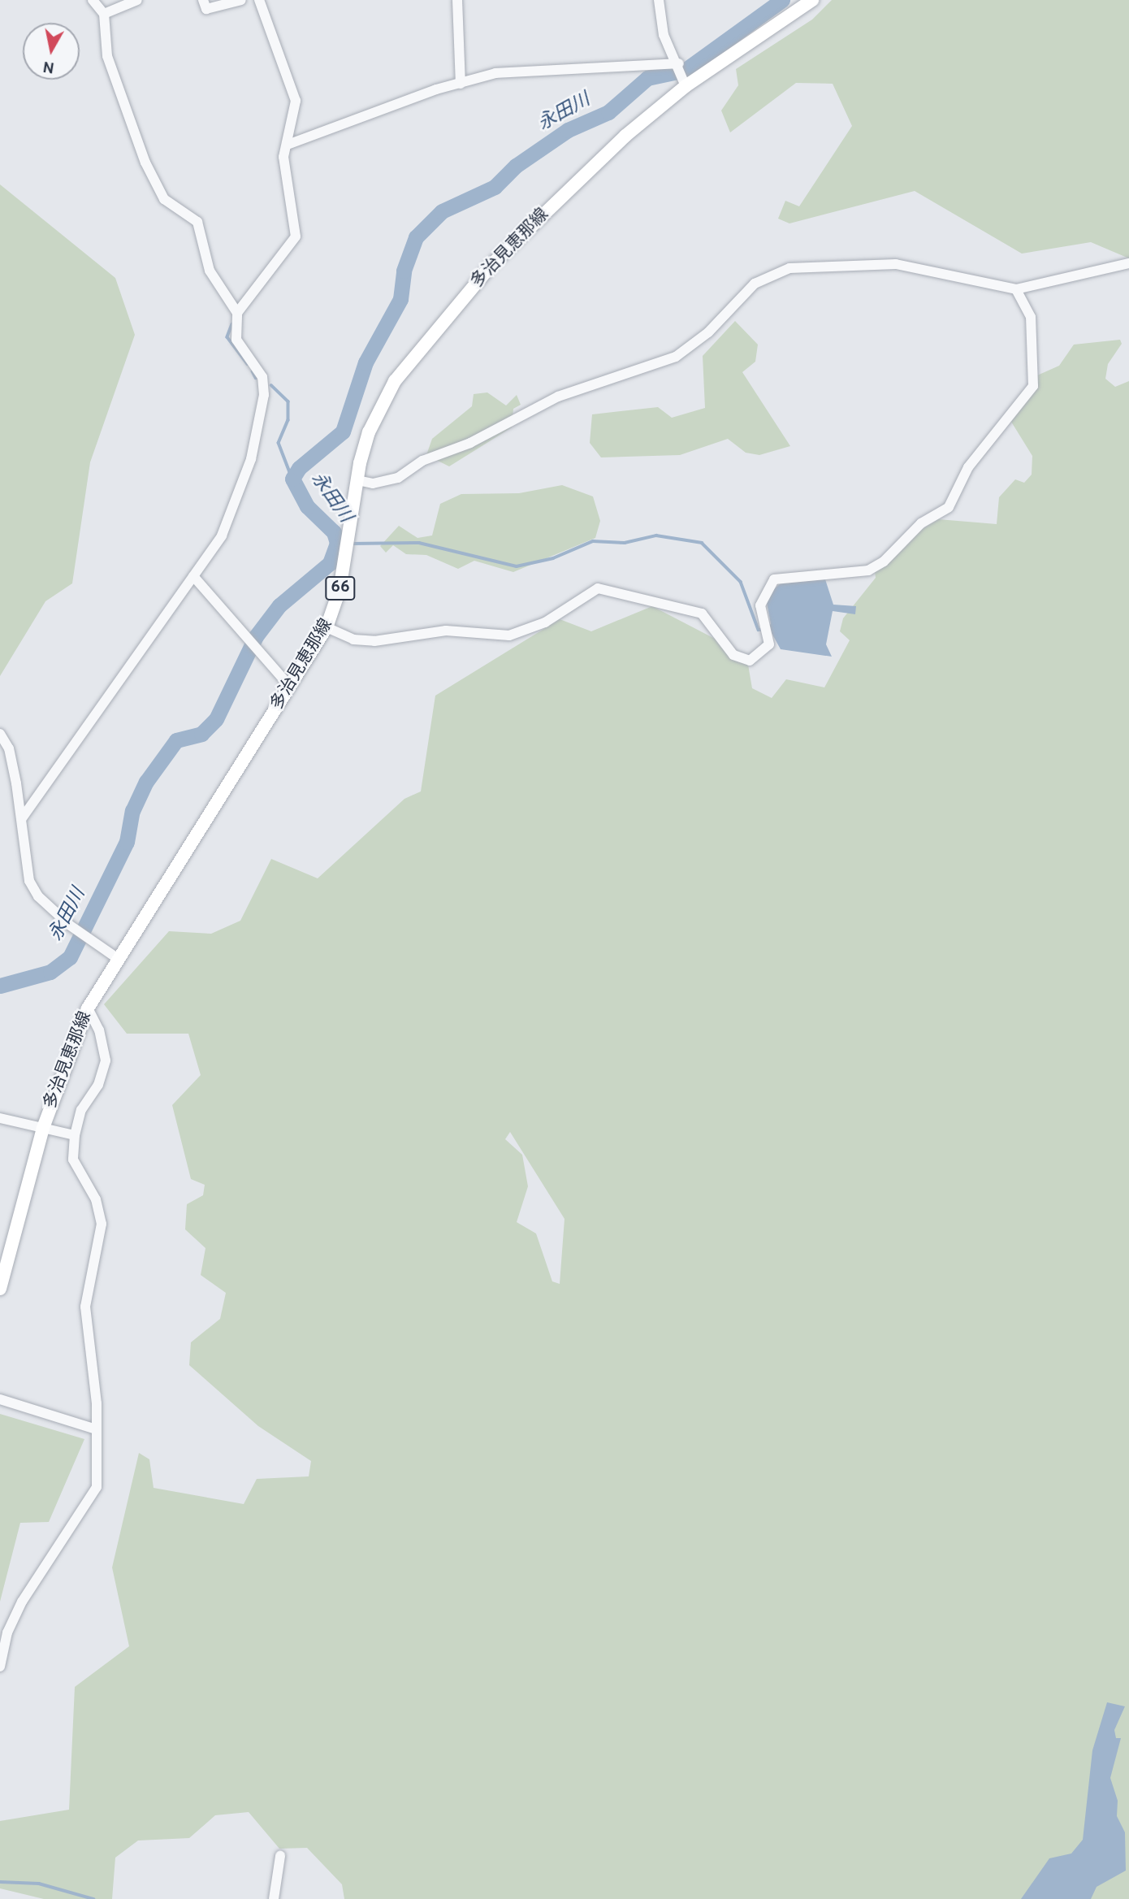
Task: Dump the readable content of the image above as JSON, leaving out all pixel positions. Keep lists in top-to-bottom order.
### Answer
{
  "streets": {
    "main road": ["多治見恵那線", "66"]
  },
  "water": ["永田川"],
  "north": "bottom"
}
